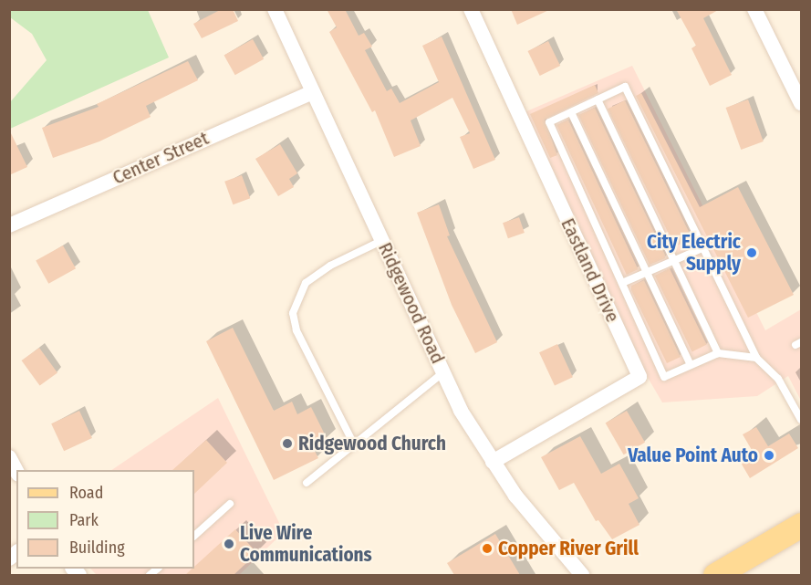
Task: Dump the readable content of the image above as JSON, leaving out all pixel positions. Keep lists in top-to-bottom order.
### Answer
{
  "streets": {
    "street": ["Center Street", "Eastland Drive", "Ridgewood Road"]
  },
  "crossings": [
    ["Center Street", "Ridgewood Road"],
    ["Eastland Drive", "Ridgewood Road"]
  ],
  "places": [
    "City Electric Supply",
    "Ridgewood Church",
    "Value Point Auto",
    "Live Wire Communications",
    "Copper River Grill"
  ],
  "legend": ["Road", "Park", "Building"]
}
